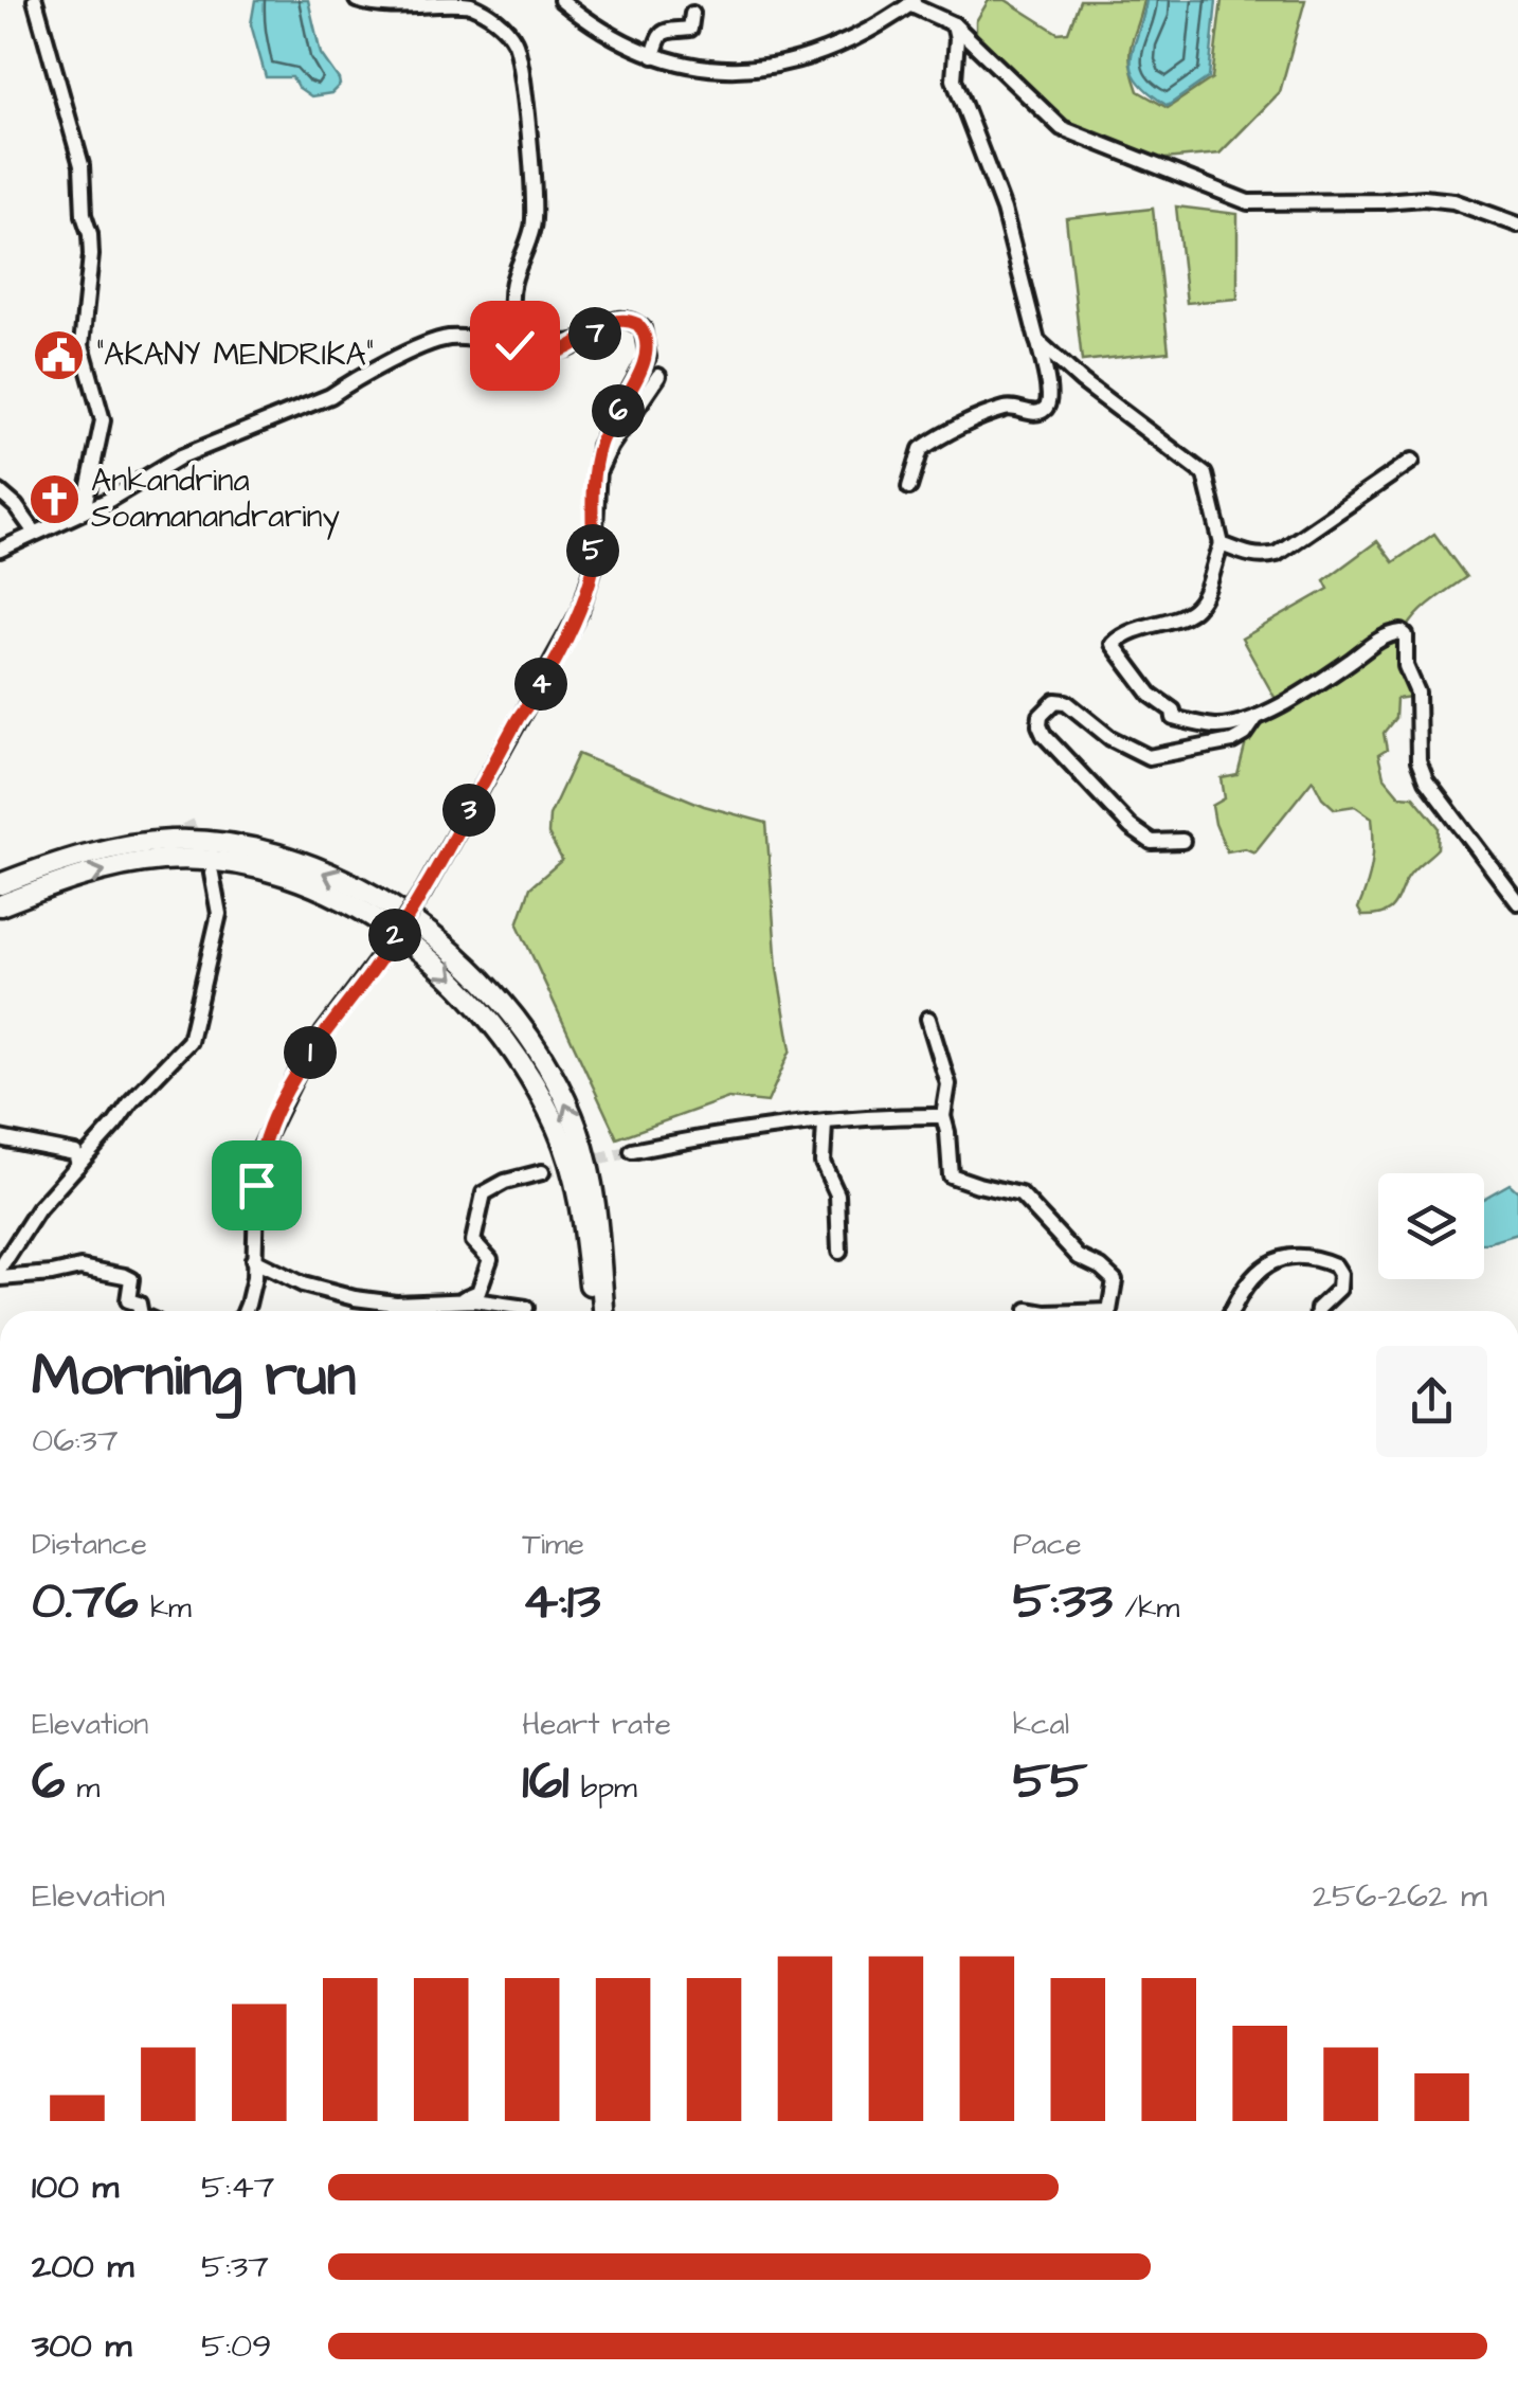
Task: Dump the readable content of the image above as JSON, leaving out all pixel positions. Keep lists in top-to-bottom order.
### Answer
{
  "places": {
    "public building": ["\"AKANY MENDRIKA\""],
    "church": ["Ankandrina Soamanandrariny"]
  },
  "page": {
    "pins": [
      "7",
      "6",
      "5",
      "4",
      "3",
      "2",
      "1"
    ],
    "heading": ["Morning run", "06:37"],
    "stats": [
      ["Distance", "0.76 km"],
      ["Time", "4:13"],
      ["Pace", "5:33 /km"],
      ["Elevation", "6 m"],
      ["Heart rate", "161 bpm"],
      ["kcal", "55"]
    ],
    "chart": ["Elevation", "256–262 m"],
    "list": [
      {
        "name": "100 m",
        "note": "5:47"
      },
      {
        "name": "200 m",
        "note": "5:37"
      },
      {
        "name": "300 m",
        "note": "5:09"
      }
    ]
  }
}
